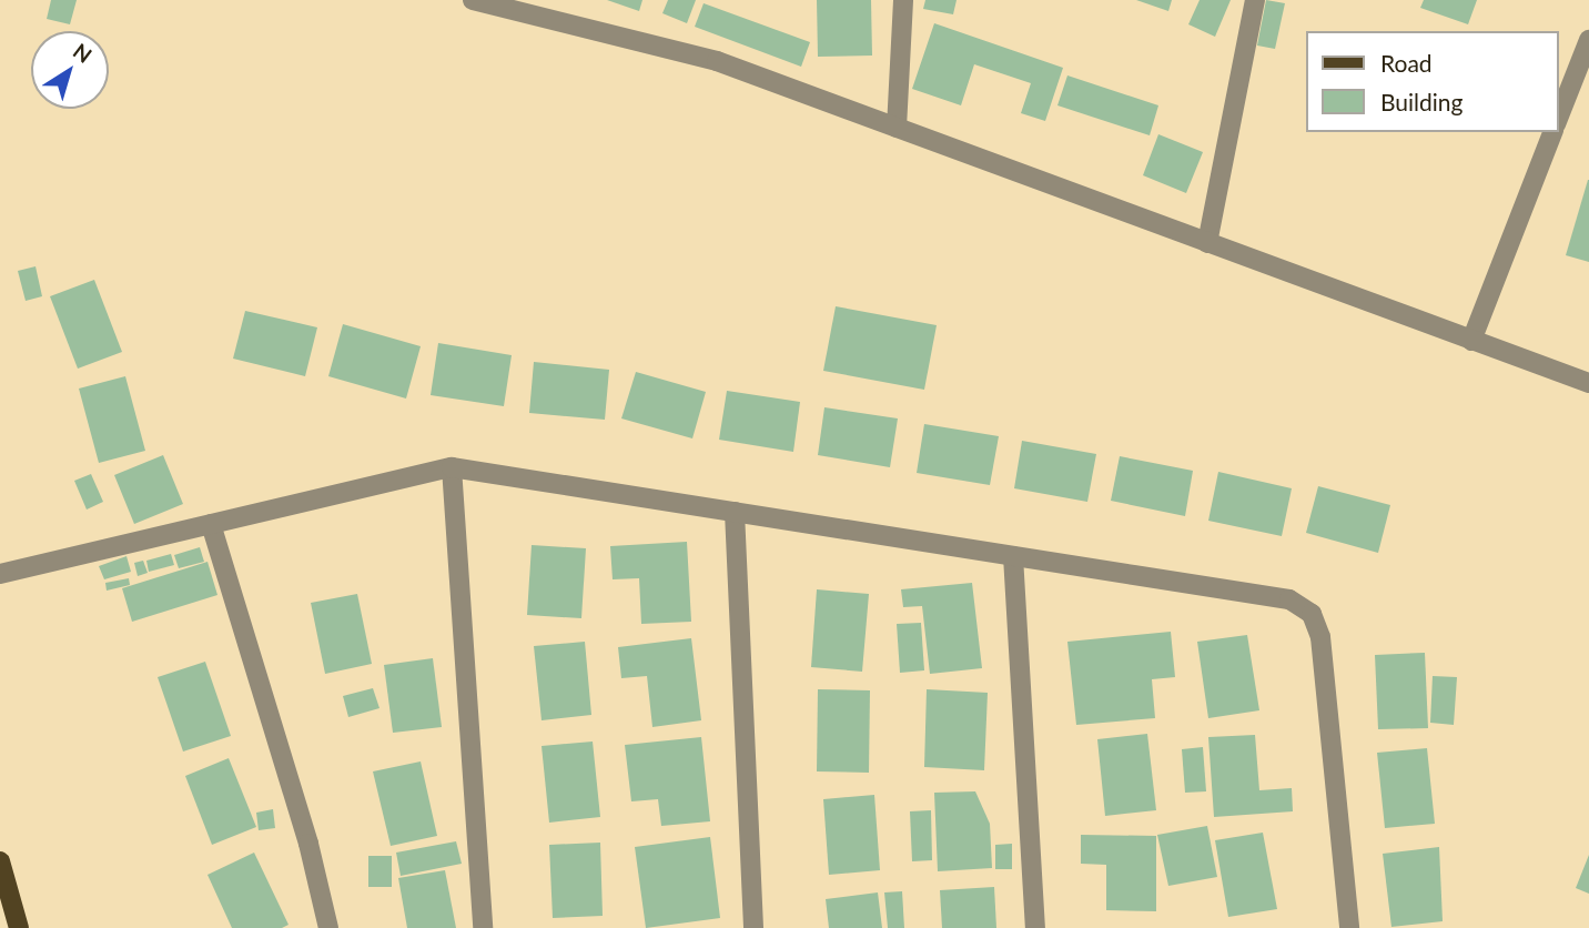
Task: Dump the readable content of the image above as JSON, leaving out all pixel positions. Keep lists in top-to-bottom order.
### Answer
{
  "legend": ["Road", "Building"],
  "north": "top right"
}
